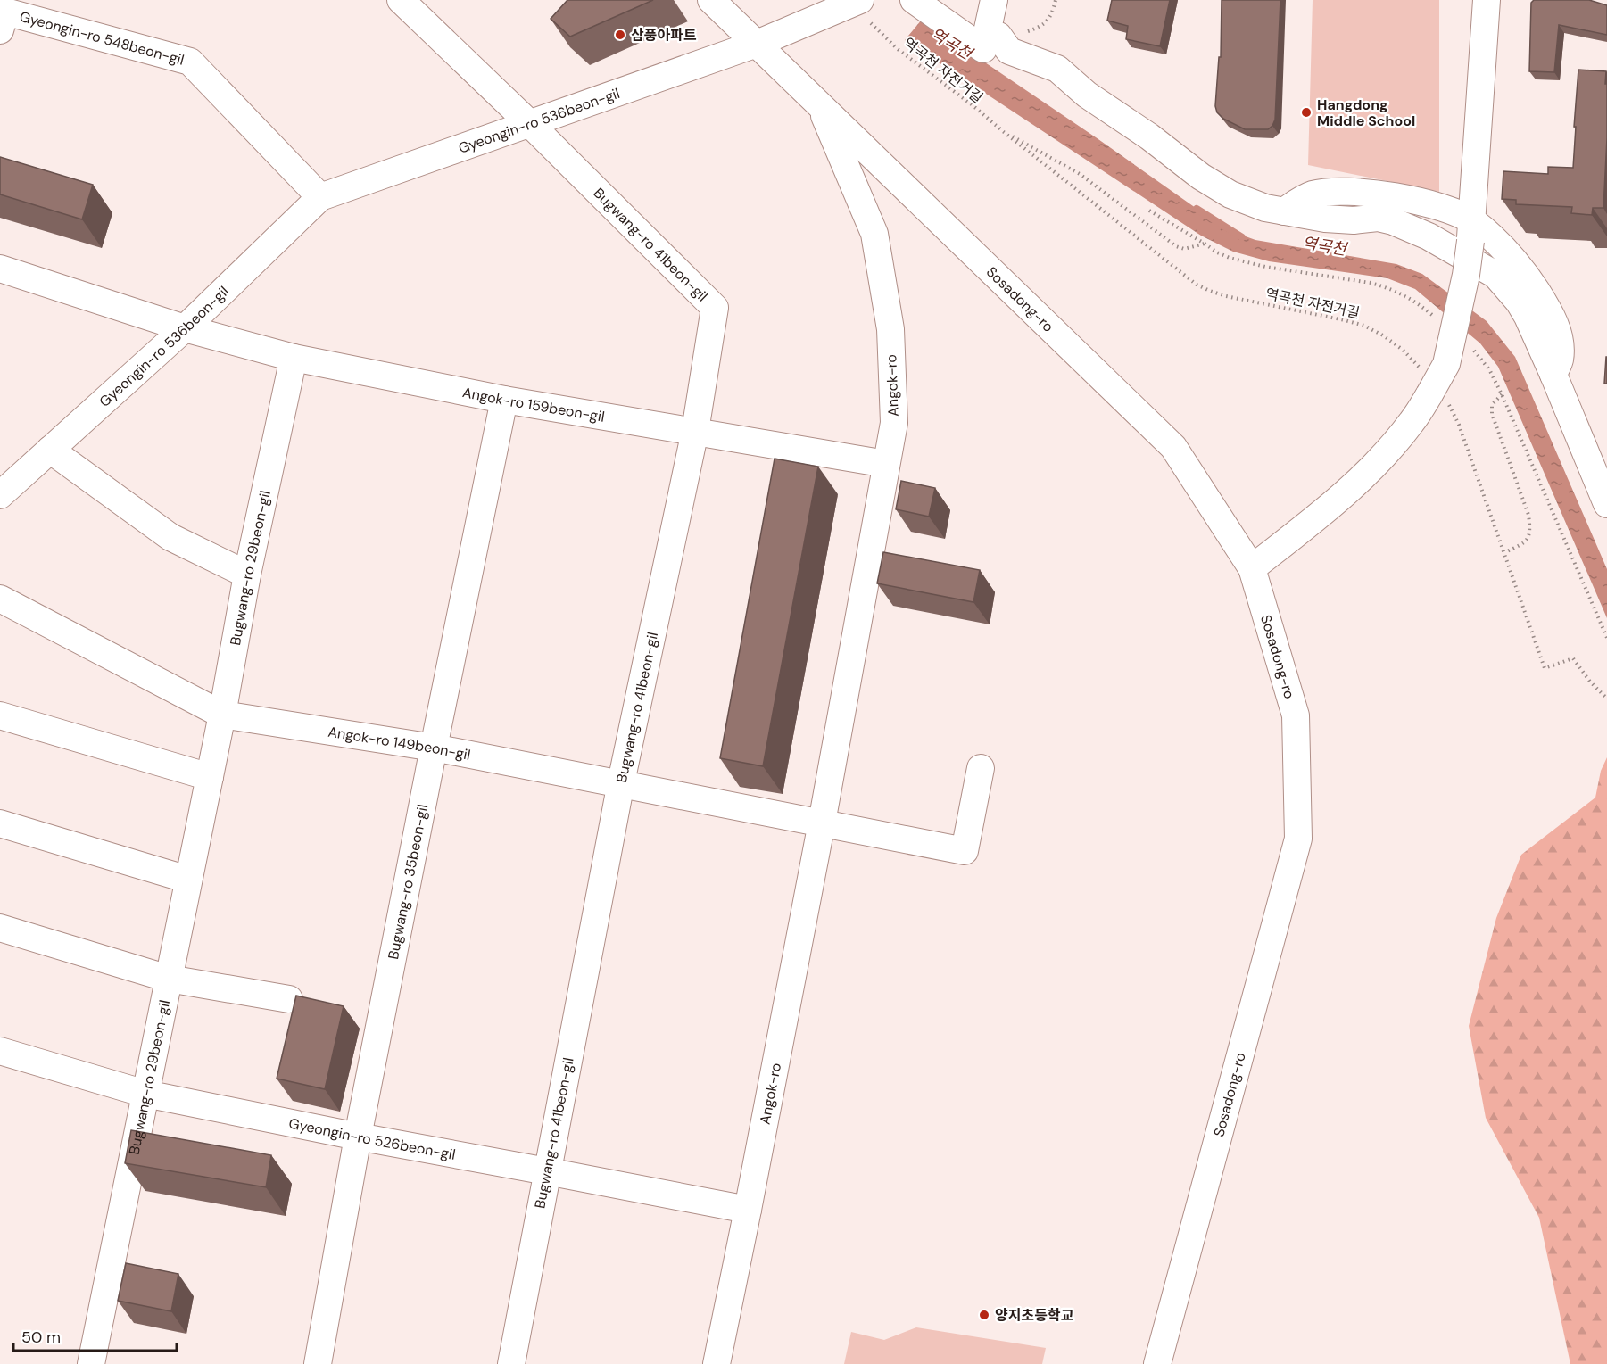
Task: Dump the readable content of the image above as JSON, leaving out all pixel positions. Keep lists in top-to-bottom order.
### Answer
{
  "streets": {
    "street": [
      "Gyeongin-ro 548beon-gil",
      "Gyeongin-ro 536beon-gil",
      "Bugwang-ro 41beon-gil",
      "Sosadong-ro",
      "Angok-ro",
      "Angok-ro 159beon-gil",
      "Bugwang-ro 29beon-gil",
      "Angok-ro 149beon-gil",
      "Bugwang-ro 35beon-gil",
      "Gyeongin-ro 526beon-gil"
    ],
    "path": ["역곡천 자전거길"]
  },
  "crossings": [
    ["Gyeongin-ro 548beon-gil", "Gyeongin-ro 536beon-gil"],
    ["역곡천 자전거길", "Gyeongin-ro 536beon-gil"],
    ["Gyeongin-ro 536beon-gil", "Bugwang-ro 41beon-gil"],
    ["Gyeongin-ro 536beon-gil", "Angok-ro"],
    ["Gyeongin-ro 536beon-gil", "Angok-ro 159beon-gil"],
    ["Bugwang-ro 41beon-gil", "Angok-ro 159beon-gil"],
    ["Bugwang-ro 41beon-gil", "Angok-ro 149beon-gil"],
    ["Bugwang-ro 41beon-gil", "Gyeongin-ro 526beon-gil"],
    ["Sosadong-ro", "Angok-ro"],
    ["Angok-ro", "Angok-ro 159beon-gil"],
    ["Angok-ro", "Angok-ro 149beon-gil"],
    ["Angok-ro", "Gyeongin-ro 526beon-gil"],
    ["Angok-ro 159beon-gil", "Bugwang-ro 29beon-gil"],
    ["Angok-ro 159beon-gil", "Bugwang-ro 35beon-gil"],
    ["Bugwang-ro 29beon-gil", "Angok-ro 149beon-gil"],
    ["Bugwang-ro 29beon-gil", "Gyeongin-ro 526beon-gil"],
    ["Angok-ro 149beon-gil", "Bugwang-ro 35beon-gil"],
    ["Bugwang-ro 35beon-gil", "Gyeongin-ro 526beon-gil"]
  ],
  "water": ["역곡천"],
  "places": ["삼풍아파트", "Hangdong Middle School", "양지초등학교"],
  "scale_bar": "50 m"
}
